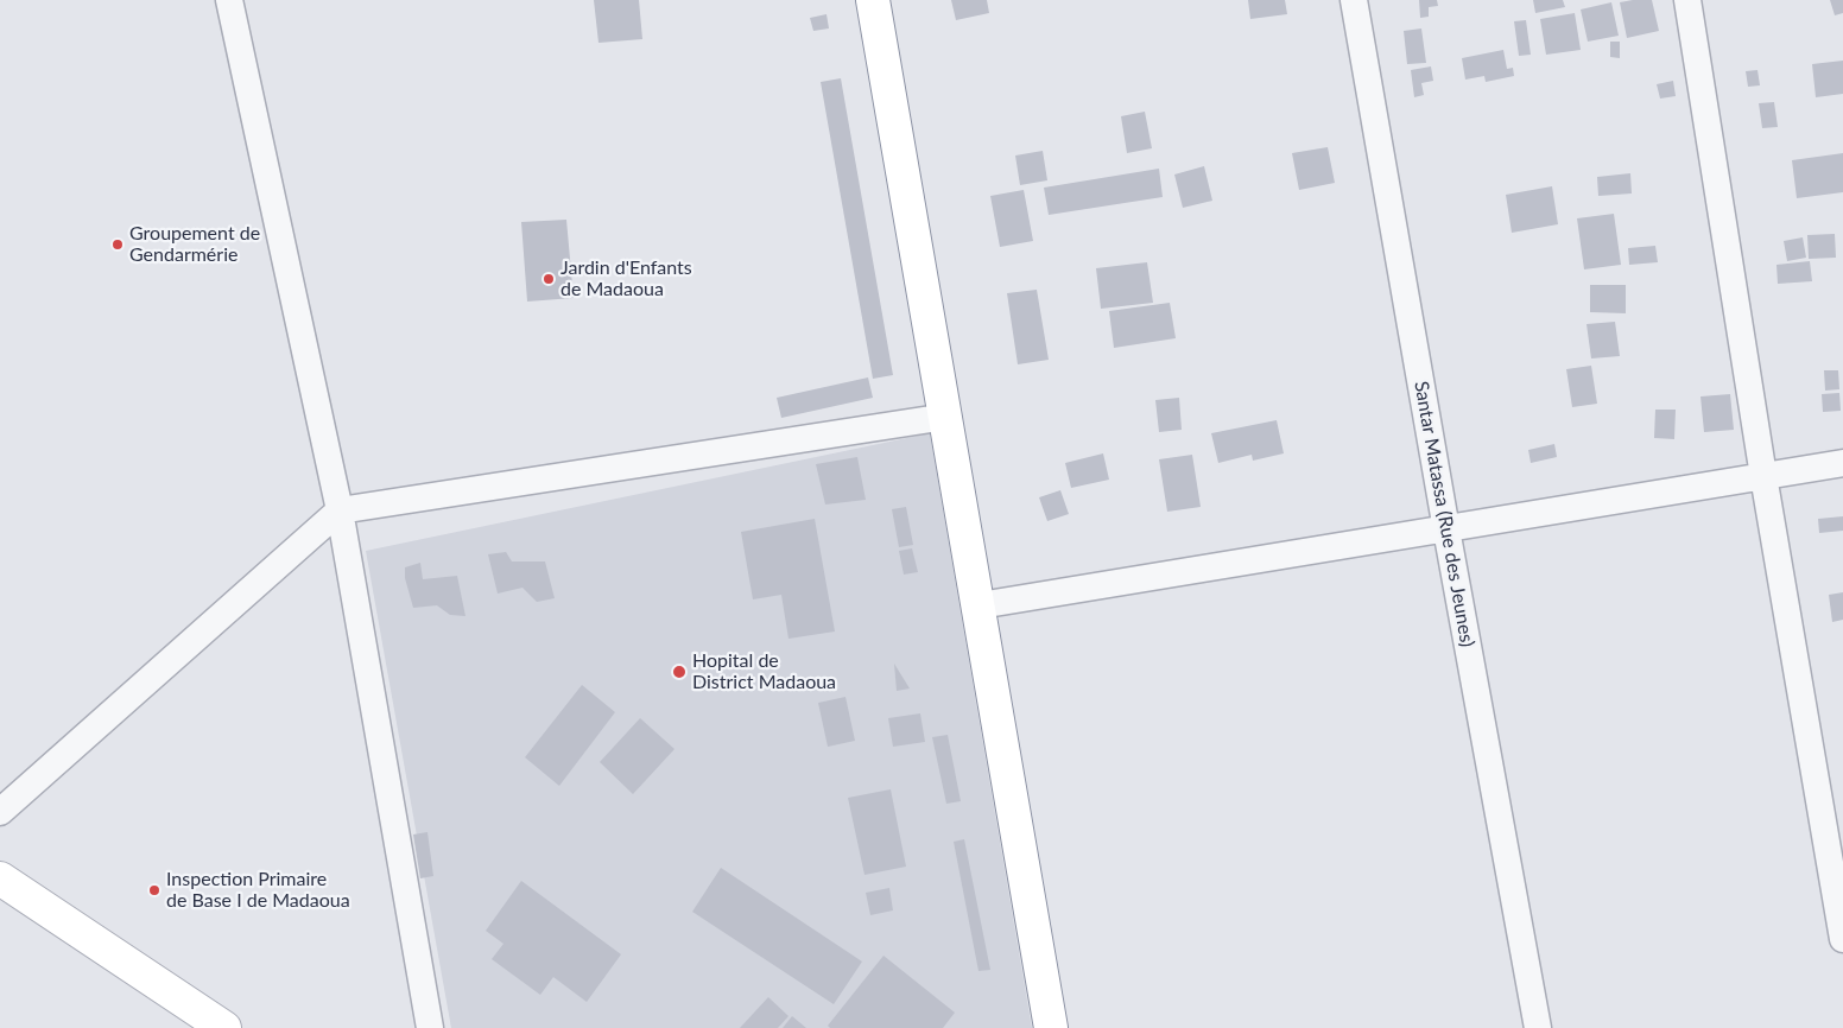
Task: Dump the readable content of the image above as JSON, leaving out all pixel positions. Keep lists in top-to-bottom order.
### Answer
{
  "streets": {
    "street": ["Santar Matassa (Rue des Jeunes)"]
  },
  "places": [
    "Groupement de Gendarmérie",
    "Jardin d'Enfants de Madaoua",
    "Hopital de District Madaoua",
    "Inspection Primaire de Base I de Madaoua"
  ]
}
